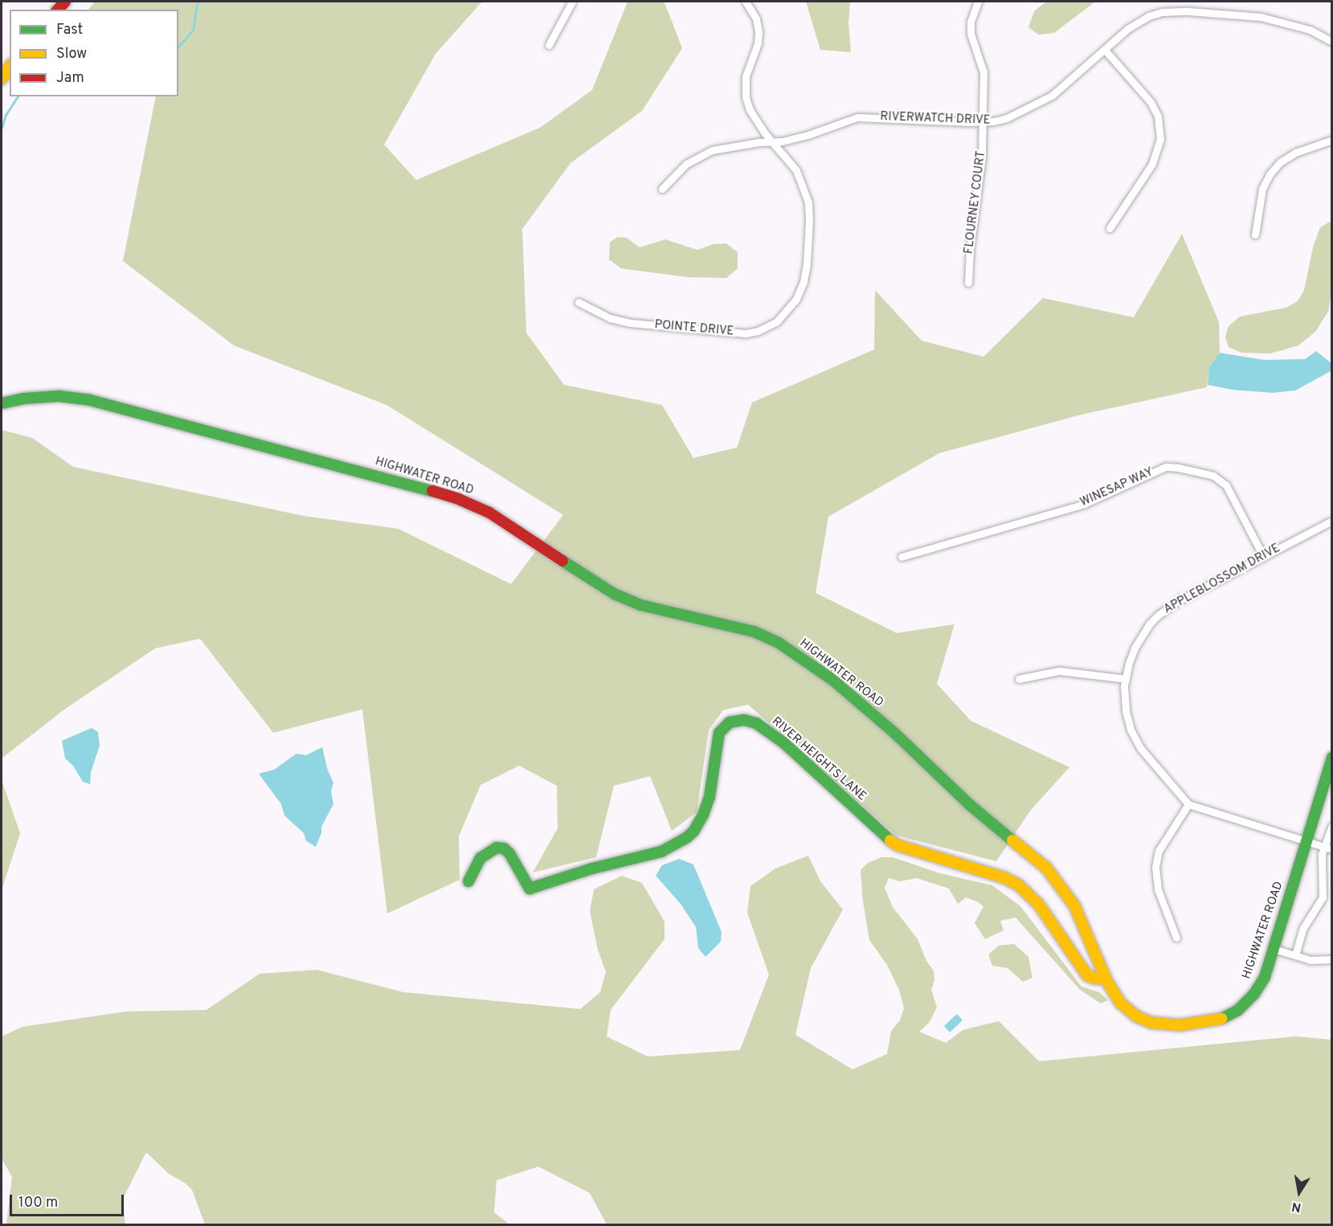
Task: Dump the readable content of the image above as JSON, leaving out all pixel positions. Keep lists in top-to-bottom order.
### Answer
{
  "streets": {
    "street": [
      "RIVERWATCH DRIVE",
      "FLOURNEY COURT",
      "POINTE DRIVE",
      "HIGHWATER ROAD",
      "WINESAP WAY",
      "APPLEBLOSSOM DRIVE",
      "RIVER HEIGHTS LANE"
    ]
  },
  "crossings": [
    ["RIVERWATCH DRIVE", "FLOURNEY COURT"],
    ["RIVERWATCH DRIVE", "POINTE DRIVE"],
    ["HIGHWATER ROAD", "RIVER HEIGHTS LANE"],
    ["WINESAP WAY", "APPLEBLOSSOM DRIVE"]
  ],
  "legend": ["Fast", "Slow", "Jam"],
  "scale_bar": "100 m",
  "north": "bottom"
}
